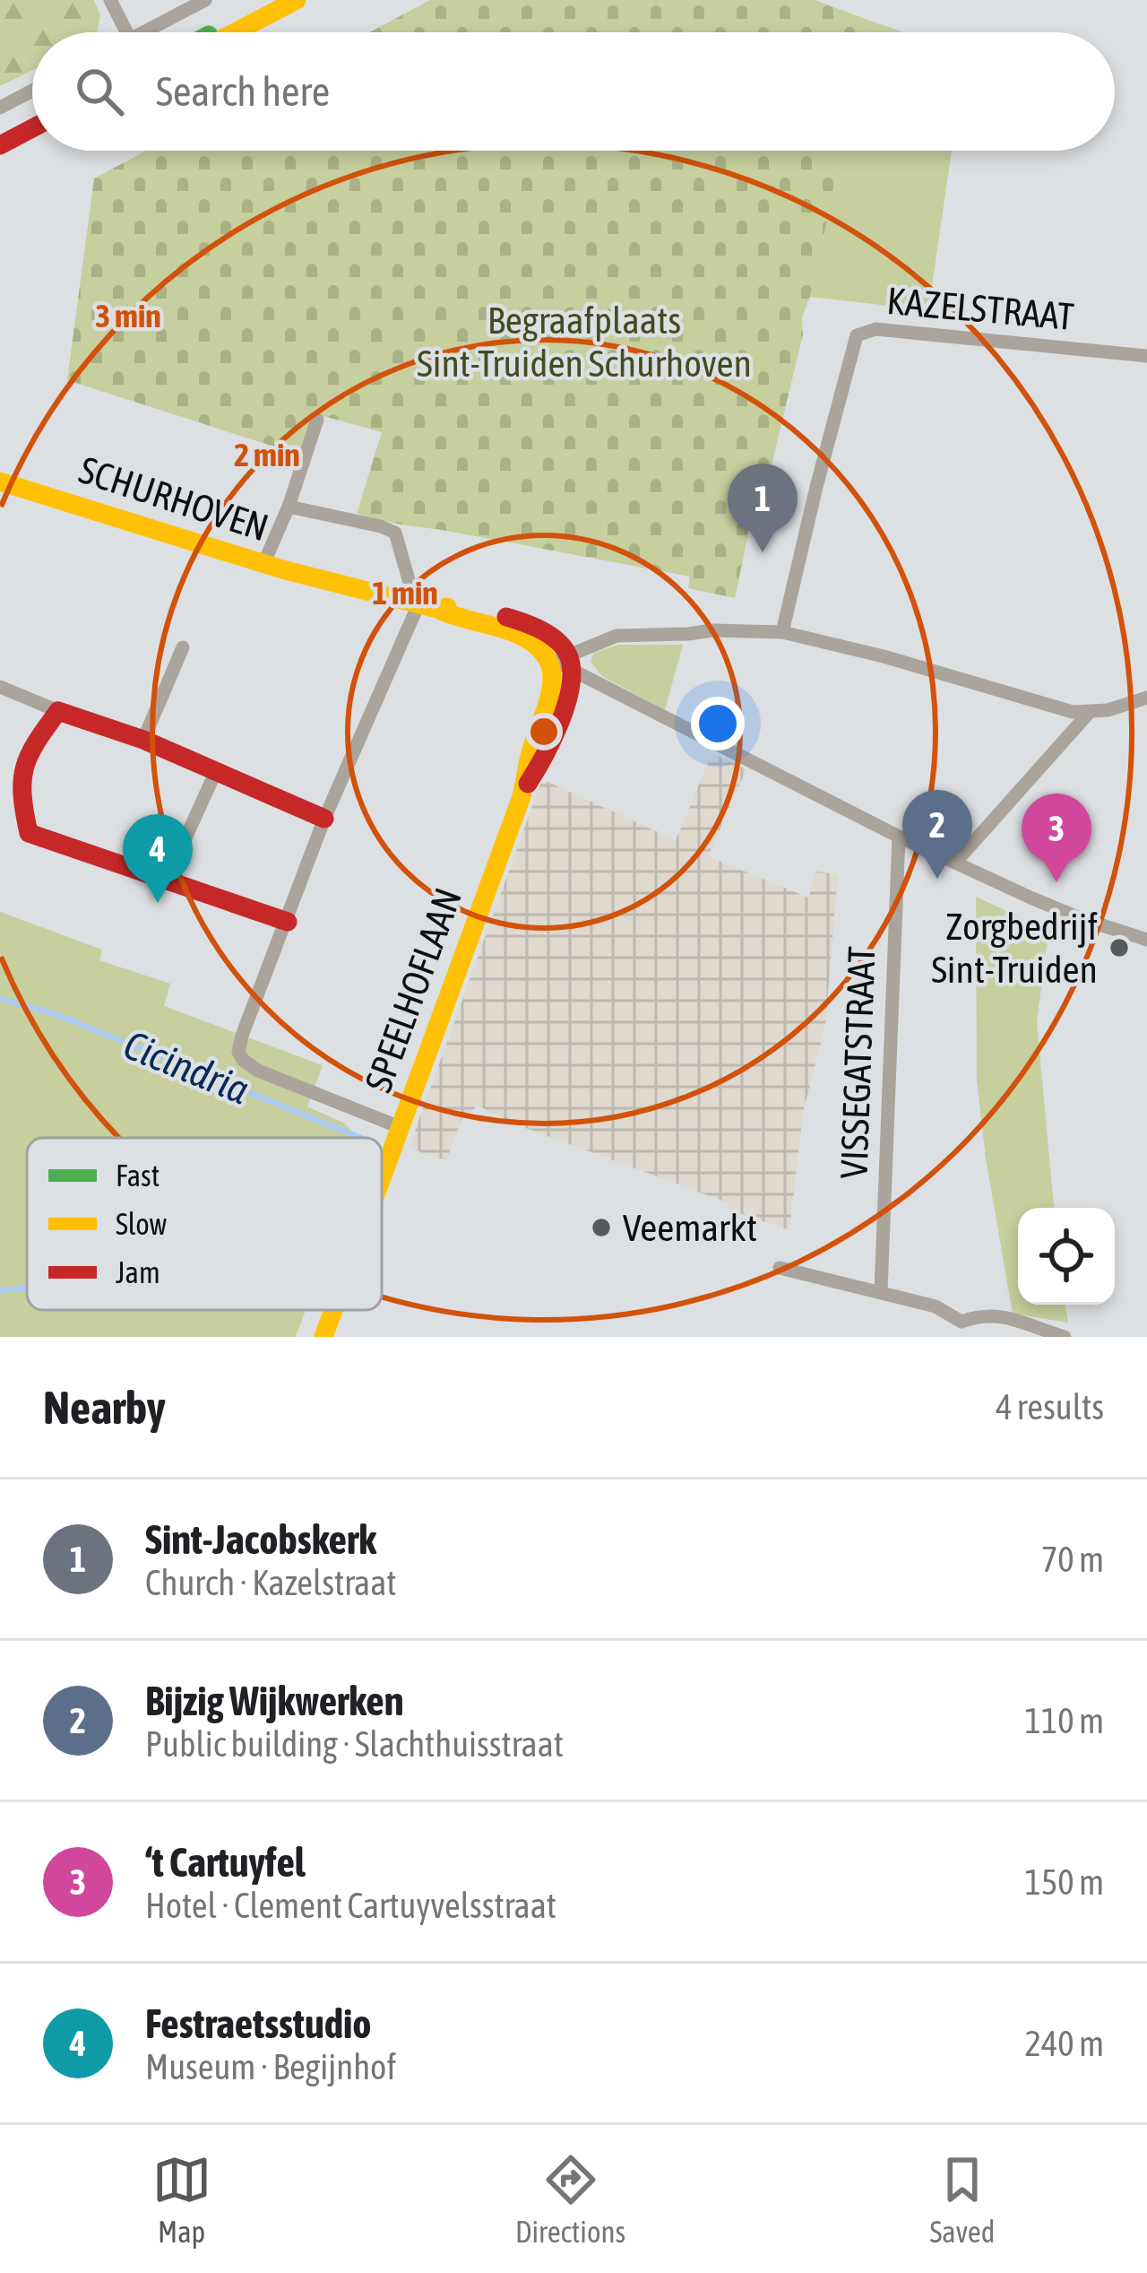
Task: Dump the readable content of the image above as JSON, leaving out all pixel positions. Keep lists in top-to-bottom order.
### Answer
{
  "streets": {
    "street": [
      "KAZELSTRAAT",
      "SCHURHOVEN",
      "SPEELHOFLAAN",
      "VISSEGATSTRAAT"
    ]
  },
  "crossings": [
    ["SCHURHOVEN", "SPEELHOFLAAN"]
  ],
  "water": ["Cicindria"],
  "parks": ["Begraafplaats Sint-Truiden Schurhoven"],
  "places": ["Zorgbedrijf Sint-Truiden", "Veemarkt"],
  "legend": ["Fast", "Slow", "Jam"],
  "page": {
    "search": "Search here",
    "pins": [
      "1",
      "2",
      "3",
      "4"
    ],
    "heading": ["Nearby", "4 results"],
    "list": [
      {
        "mark": "1",
        "name": "Sint-Jacobskerk",
        "note": "Church · Kazelstraat",
        "value": "70 m"
      },
      {
        "mark": "2",
        "name": "Bijzig Wijkwerken",
        "note": "Public building · Slachthuisstraat",
        "value": "110 m"
      },
      {
        "mark": "3",
        "name": "‘t Cartuyfel",
        "note": "Hotel · Clement Cartuyvelsstraat",
        "value": "150 m"
      },
      {
        "mark": "4",
        "name": "Festraetsstudio",
        "note": "Museum · Begijnhof",
        "value": "240 m"
      }
    ],
    "nav": ["Map", "Directions", "Saved"]
  },
  "rings": ["3 min", "2 min", "1 min"]
}
